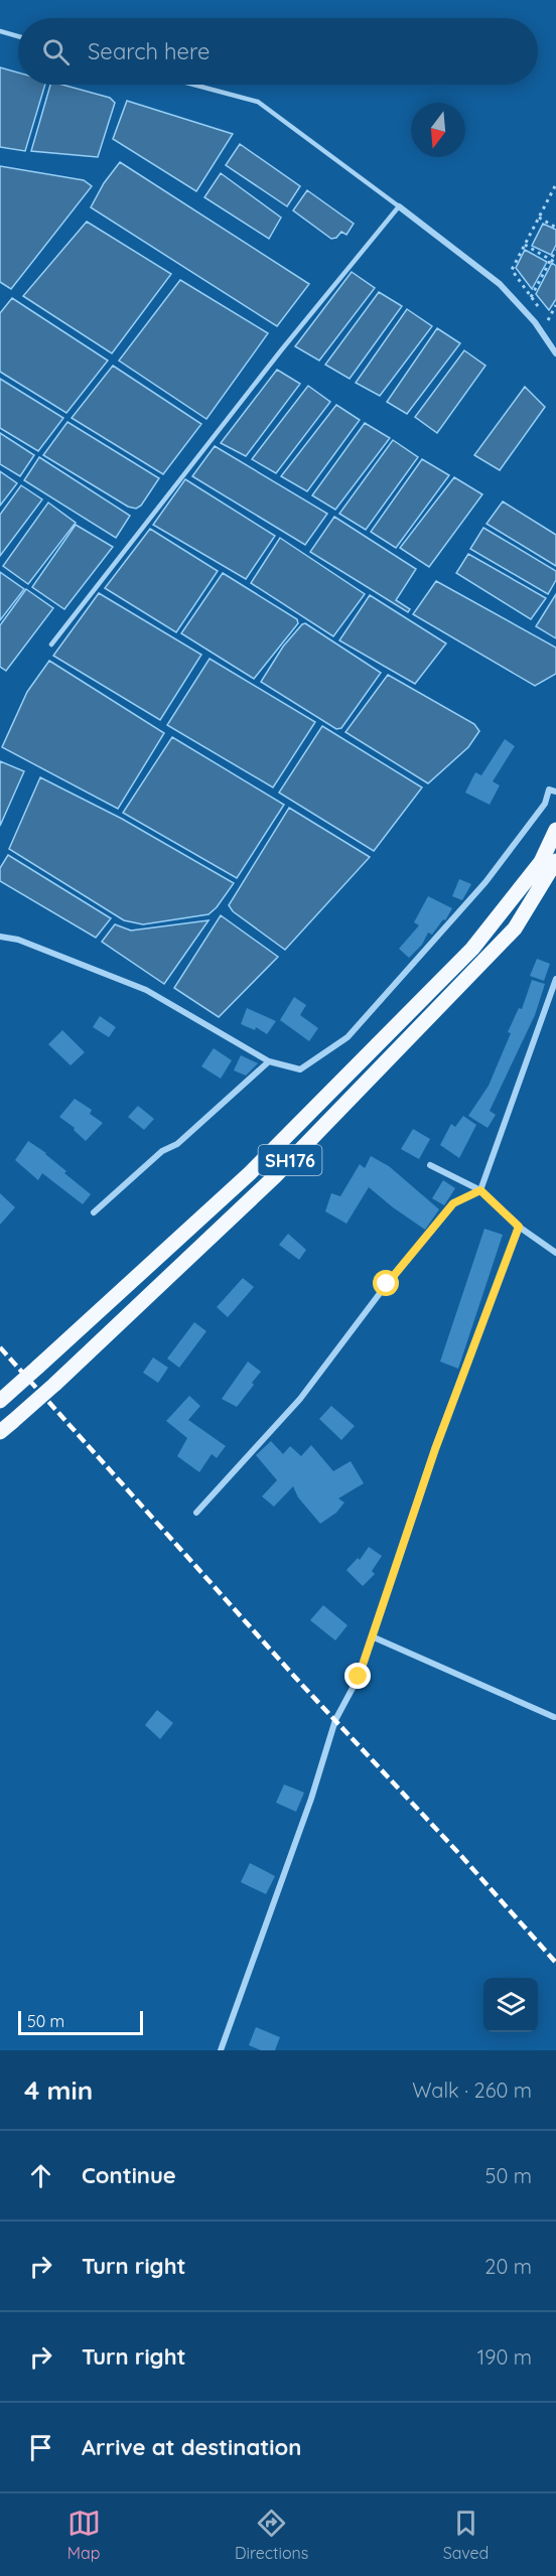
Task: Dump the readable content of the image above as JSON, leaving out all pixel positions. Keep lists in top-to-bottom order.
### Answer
{
  "streets": {
    "main road": ["SH176"]
  },
  "scale_bar": "50 m",
  "north": "bottom",
  "page": {
    "search": "Search here",
    "scale": "50 m",
    "heading": ["4 min", "Walk · 260 m"],
    "list": [
      ["Continue", "50 m"],
      ["Turn right", "20 m"],
      ["Turn right", "190 m"],
      "Arrive at destination"
    ],
    "nav": ["Map", "Directions", "Saved"]
  }
}
